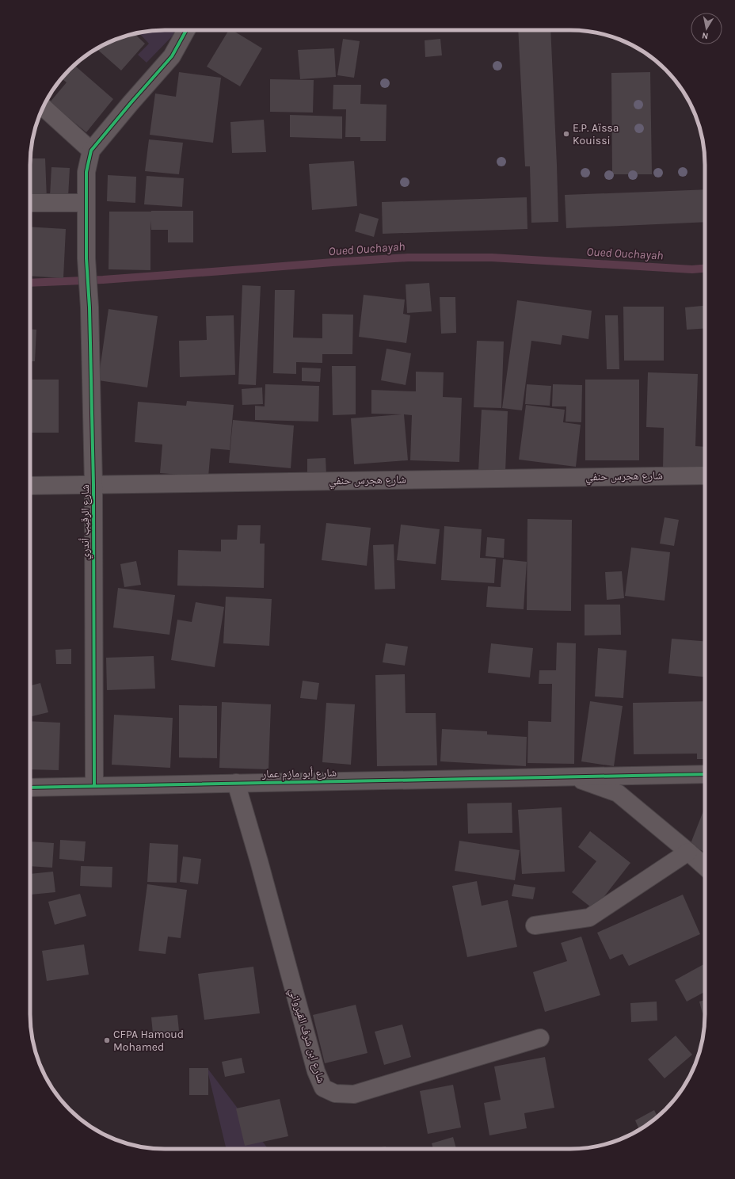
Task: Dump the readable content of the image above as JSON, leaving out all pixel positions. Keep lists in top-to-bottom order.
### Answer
{
  "streets": {
    "street": [
      "شارع هجرس حنفي",
      "شارع الرقيب أندري",
      "شارع أبو مازم عمار",
      "شارع ابن شرف القيرواني"
    ]
  },
  "crossings": [
    ["شارع هجرس حنفي", "شارع الرقيب أندري"],
    ["شارع الرقيب أندري", "شارع أبو مازم عمار"],
    ["شارع أبو مازم عمار", "شارع ابن شرف القيرواني"]
  ],
  "water": ["Oued Ouchayah"],
  "places": ["E.P. Aïssa Kouissi", "CFPA Hamoud Mohamed"],
  "north": "bottom"
}
